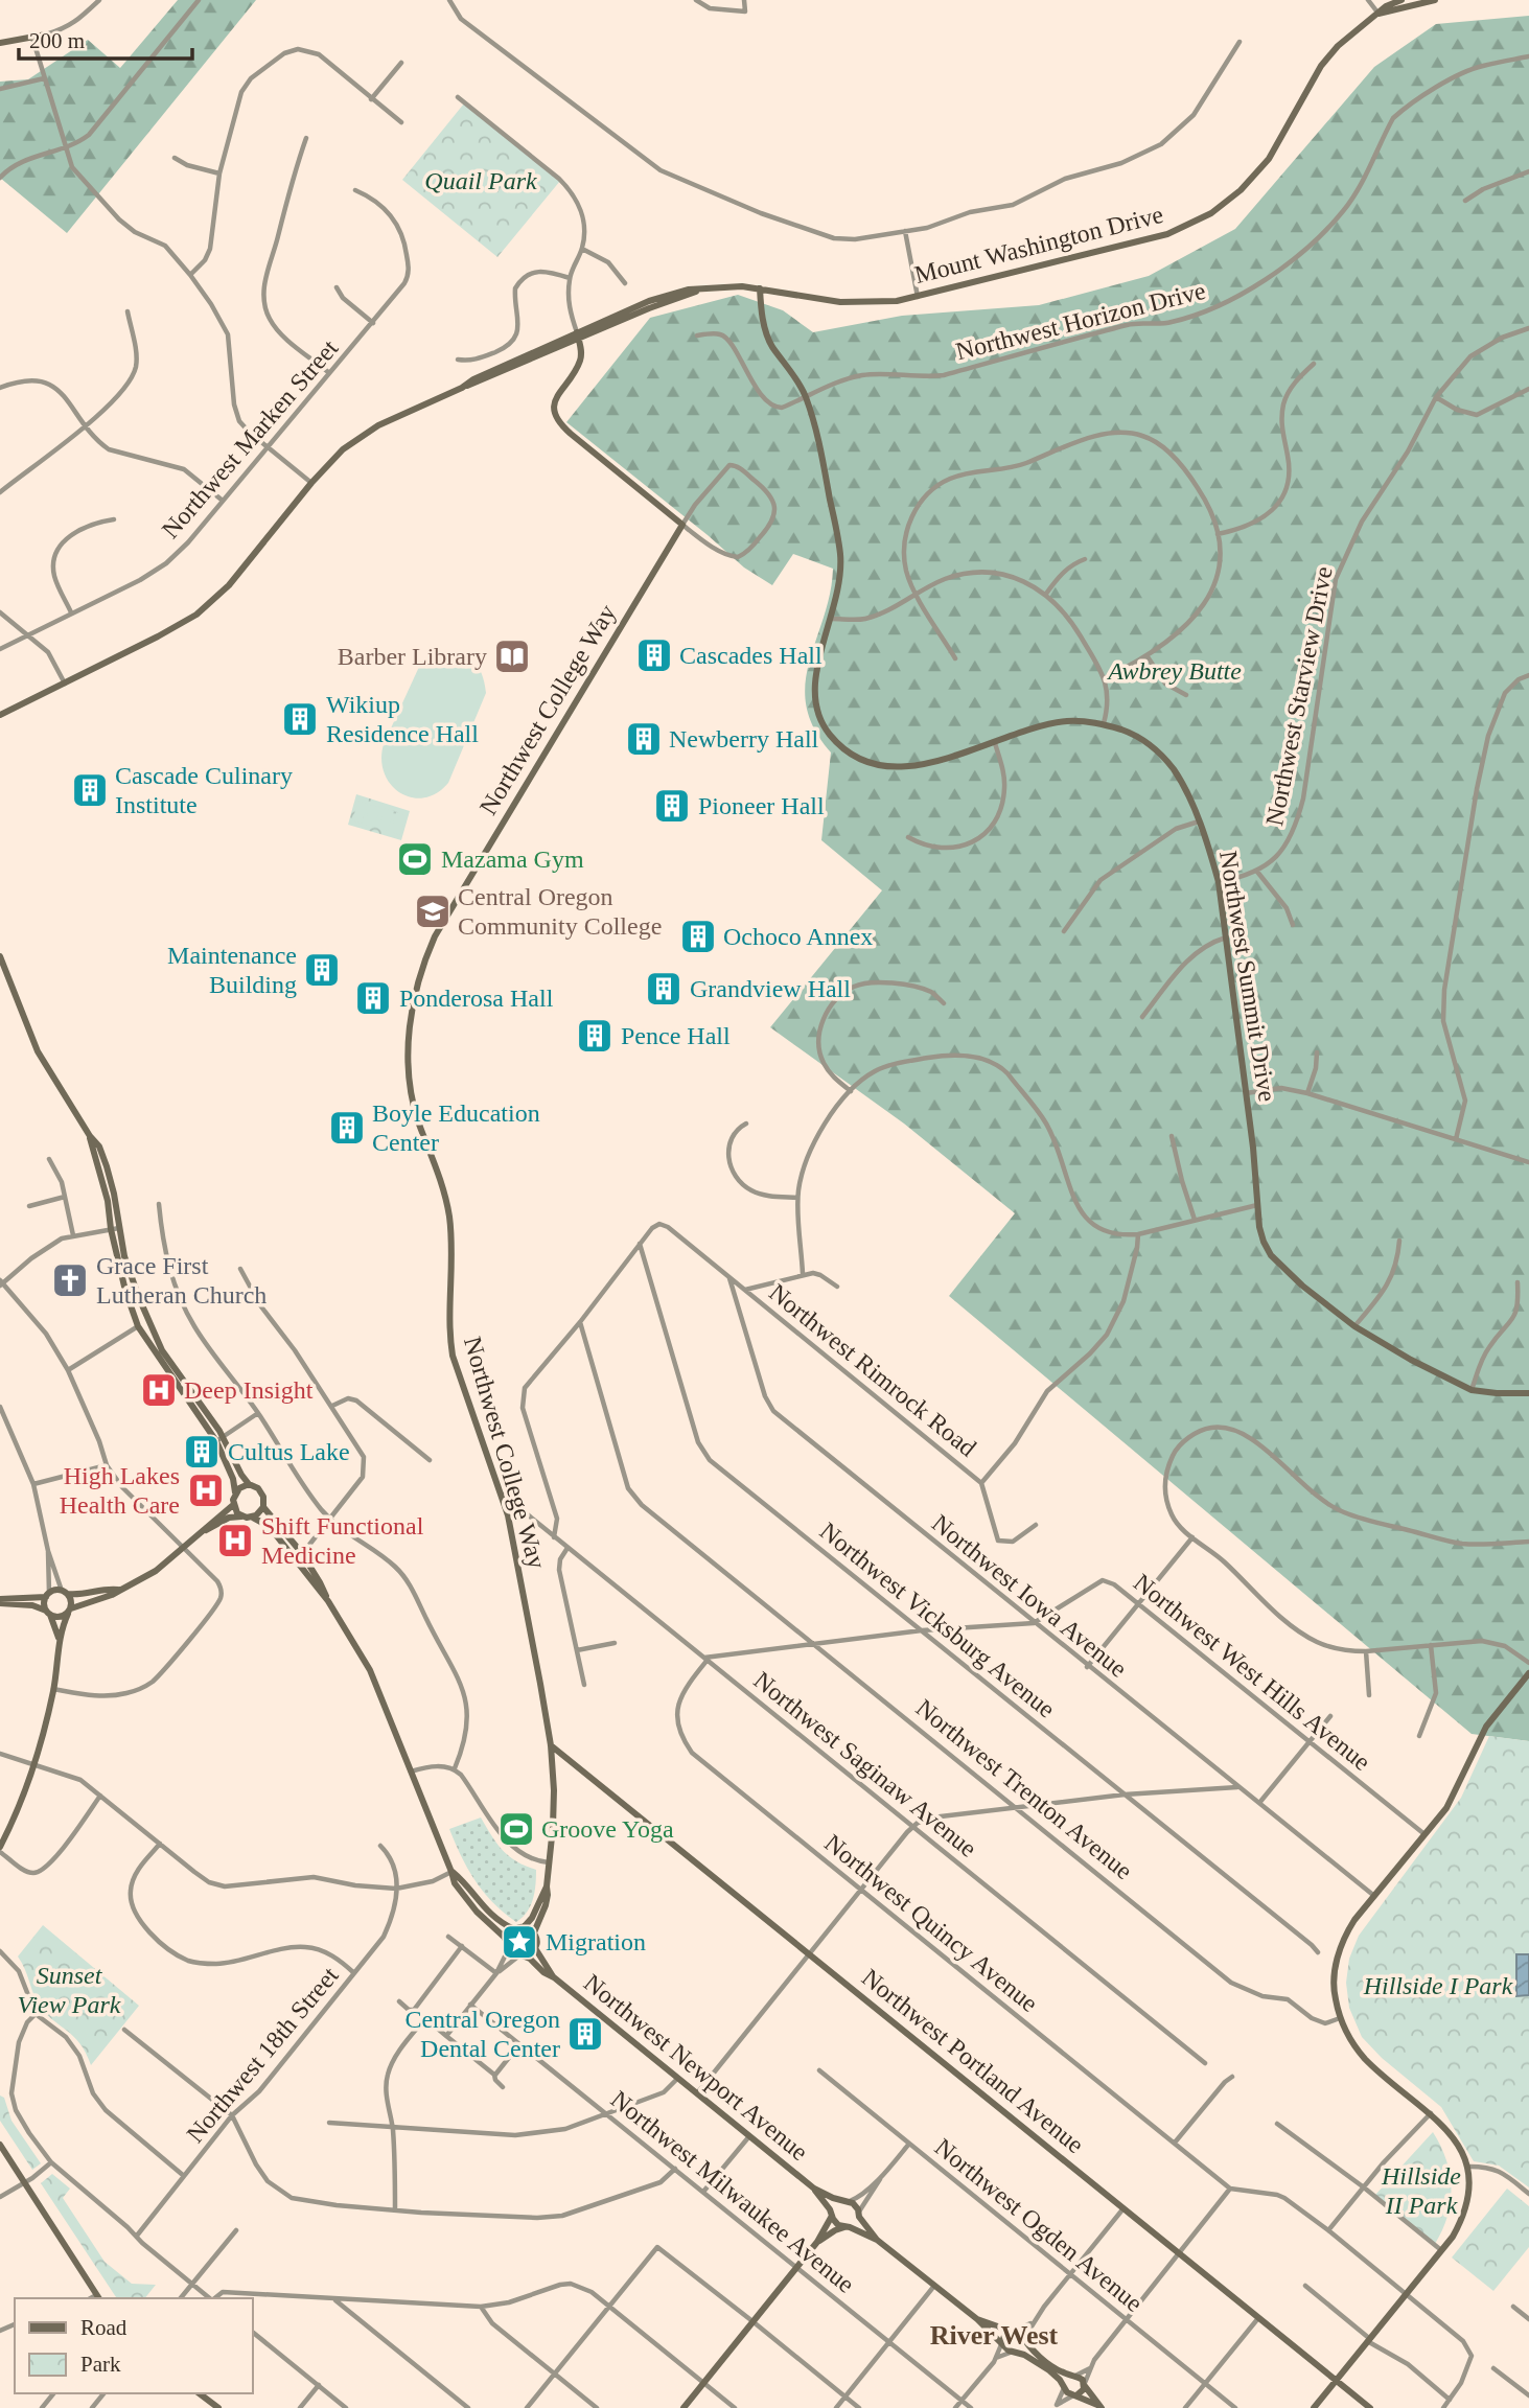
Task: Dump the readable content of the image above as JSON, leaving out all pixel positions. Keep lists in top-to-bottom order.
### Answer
{
  "streets": {
    "street": [
      "Mount Washington Drive",
      "Northwest Horizon Drive",
      "Northwest Marken Street",
      "Northwest Starview Drive",
      "Northwest College Way",
      "Northwest Summit Drive",
      "Northwest Rimrock Road",
      "Northwest Iowa Avenue",
      "Northwest Vicksburg Avenue",
      "Northwest West Hills Avenue",
      "Northwest Saginaw Avenue",
      "Northwest Trenton Avenue",
      "Northwest Quincy Avenue",
      "Northwest 18th Street",
      "Northwest Portland Avenue",
      "Northwest Newport Avenue",
      "Northwest Milwaukee Avenue",
      "Northwest Ogden Avenue"
    ]
  },
  "crossings": [
    ["Mount Washington Drive", "Northwest Summit Drive"],
    ["Northwest Horizon Drive", "Northwest Summit Drive"],
    ["Northwest Starview Drive", "Northwest Summit Drive"],
    ["Northwest College Way", "Northwest Saginaw Avenue"],
    ["Northwest College Way", "Northwest Portland Avenue"],
    ["Northwest College Way", "Northwest Newport Avenue"],
    ["Northwest Rimrock Road", "Northwest Iowa Avenue"],
    ["Northwest Rimrock Road", "Northwest Vicksburg Avenue"],
    ["Northwest Iowa Avenue", "Northwest West Hills Avenue"],
    ["Northwest Vicksburg Avenue", "Northwest West Hills Avenue"],
    ["Northwest West Hills Avenue", "Northwest Saginaw Avenue"],
    ["Northwest West Hills Avenue", "Northwest Trenton Avenue"],
    ["Northwest West Hills Avenue", "Northwest Quincy Avenue"],
    ["Northwest Saginaw Avenue", "Northwest Quincy Avenue"]
  ],
  "districts": ["River West"],
  "parks": [
    "Quail Park",
    "Awbrey Butte",
    "Sunset View Park",
    "Hillside I Park",
    "Hillside II Park"
  ],
  "places": {
    "building": [
      "Cascades Hall",
      "Wikiup Residence Hall",
      "Newberry Hall",
      "Cascade Culinary Institute",
      "Pioneer Hall",
      "Ochoco Annex",
      "Maintenance Building",
      "Grandview Hall",
      "Ponderosa Hall",
      "Pence Hall",
      "Boyle Education Center",
      "Cultus Lake",
      "Central Oregon Dental Center"
    ],
    "library": ["Barber Library"],
    "sports": ["Mazama Gym", "Groove Yoga"],
    "school or university": ["Central Oregon Community College"],
    "church": ["Grace First Lutheran Church"],
    "hospital": ["Deep Insight", "High Lakes Health Care", "Shift Functional Medicine"],
    "place": ["Migration"]
  },
  "legend": ["Road", "Park"],
  "scale_bar": "200 m"
}
